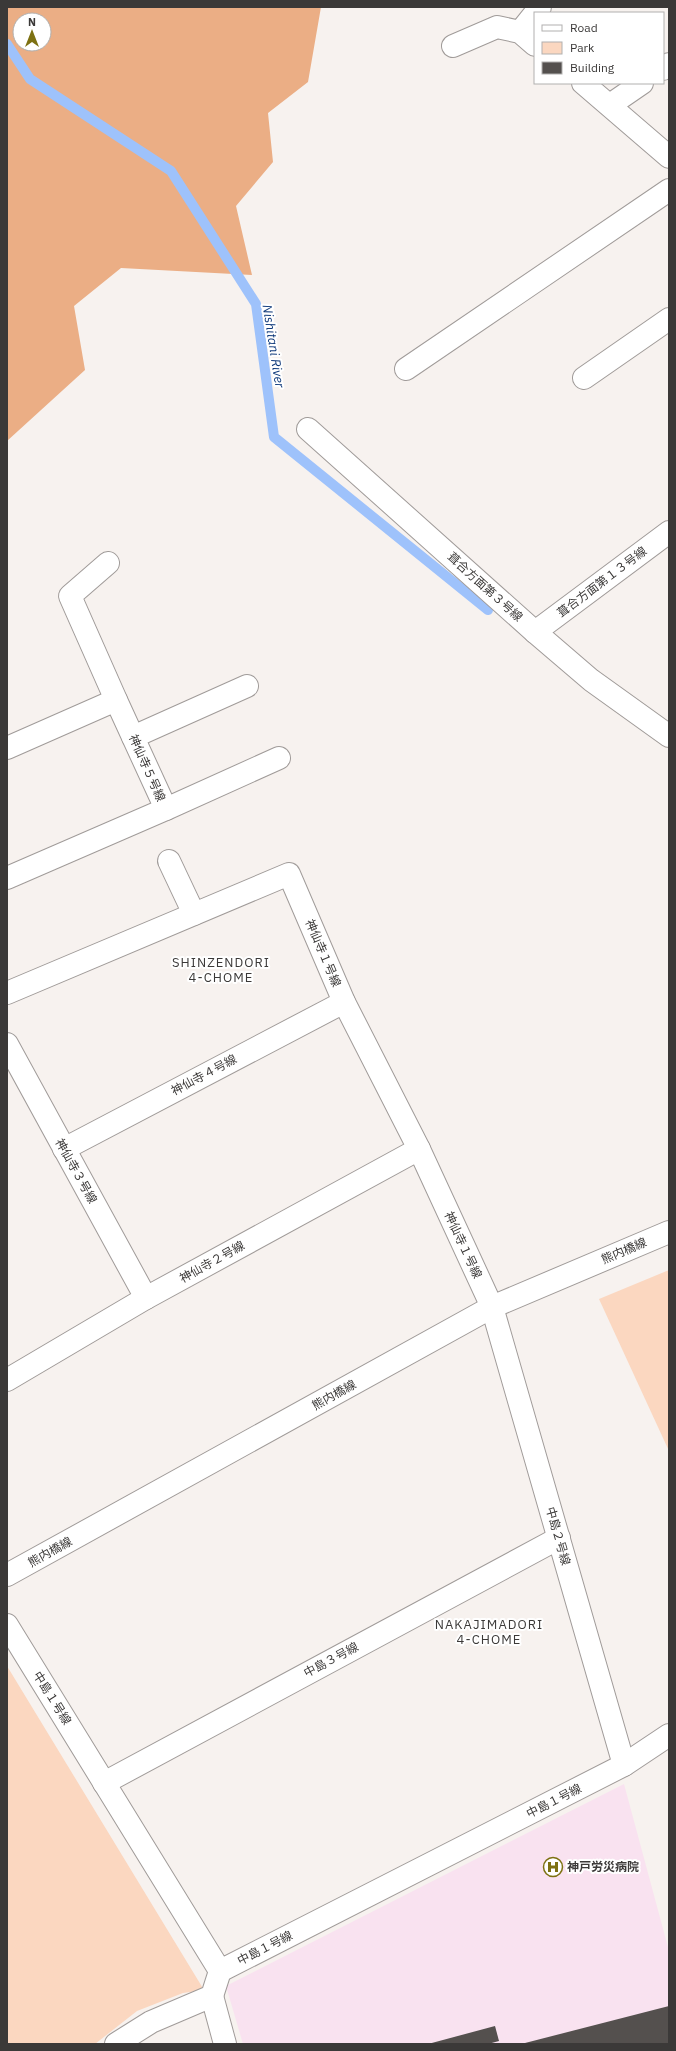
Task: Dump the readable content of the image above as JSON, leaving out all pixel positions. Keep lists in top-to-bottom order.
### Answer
{
  "streets": {
    "street": [
      "葺合方面第１３号線",
      "葺合方面第３号線",
      "神仙寺５号線",
      "神仙寺１号線",
      "神仙寺４号線",
      "神仙寺３号線",
      "熊内橋線",
      "神仙寺２号線",
      "中島２号線",
      "中島３号線",
      "中島１号線"
    ]
  },
  "crossings": [
    ["葺合方面第１３号線", "葺合方面第３号線"],
    ["神仙寺１号線", "神仙寺４号線"],
    ["神仙寺１号線", "熊内橋線"],
    ["神仙寺１号線", "神仙寺２号線"],
    ["神仙寺１号線", "中島２号線"],
    ["神仙寺４号線", "神仙寺３号線"],
    ["神仙寺３号線", "神仙寺２号線"],
    ["熊内橋線", "中島２号線"],
    ["中島２号線", "中島３号線"],
    ["中島２号線", "中島１号線"],
    ["中島３号線", "中島１号線"]
  ],
  "districts": ["SHINZENDORI 4-CHOME", "NAKAJIMADORI 4-CHOME"],
  "water": ["Nishitani River"],
  "places": {
    "hospital": ["神戸労災病院"]
  },
  "legend": ["Road", "Park", "Building"],
  "north": "top"
}
